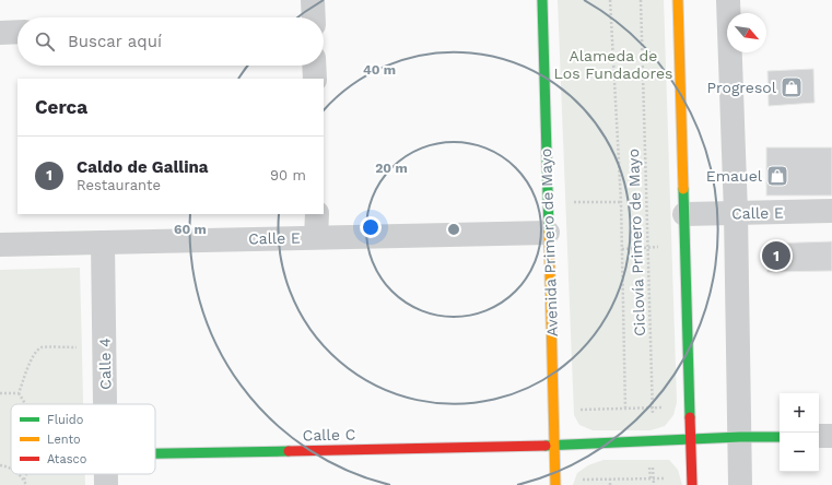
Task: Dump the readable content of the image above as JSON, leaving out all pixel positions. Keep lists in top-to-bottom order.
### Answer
{
  "streets": {
    "main road": ["Avenida Primero de Mayo", "Calle C"],
    "street": ["Calle E", "Calle 4"],
    "path": ["Ciclovía Primero de Mayo"]
  },
  "crossings": [
    ["Calle E", "Avenida Primero de Mayo"],
    ["Calle E", "Calle 4"],
    ["Avenida Primero de Mayo", "Calle C"],
    ["Ciclovía Primero de Mayo", "Calle C"]
  ],
  "parks": ["Alameda de Los Fundadores"],
  "places": {
    "shop": ["Progresol", "Emauel"]
  },
  "legend": ["Fluido", "Lento", "Atasco"],
  "north": "bottom right",
  "page": {
    "search": "Buscar aquí",
    "heading": "Cerca",
    "list": [
      {
        "mark": "1",
        "name": "Caldo de Gallina",
        "note": "Restaurante",
        "value": "90 m"
      }
    ],
    "pins": "1",
    "map_buttons": ["+", "−"]
  },
  "rings": ["40 m", "20 m", "60 m"]
}
